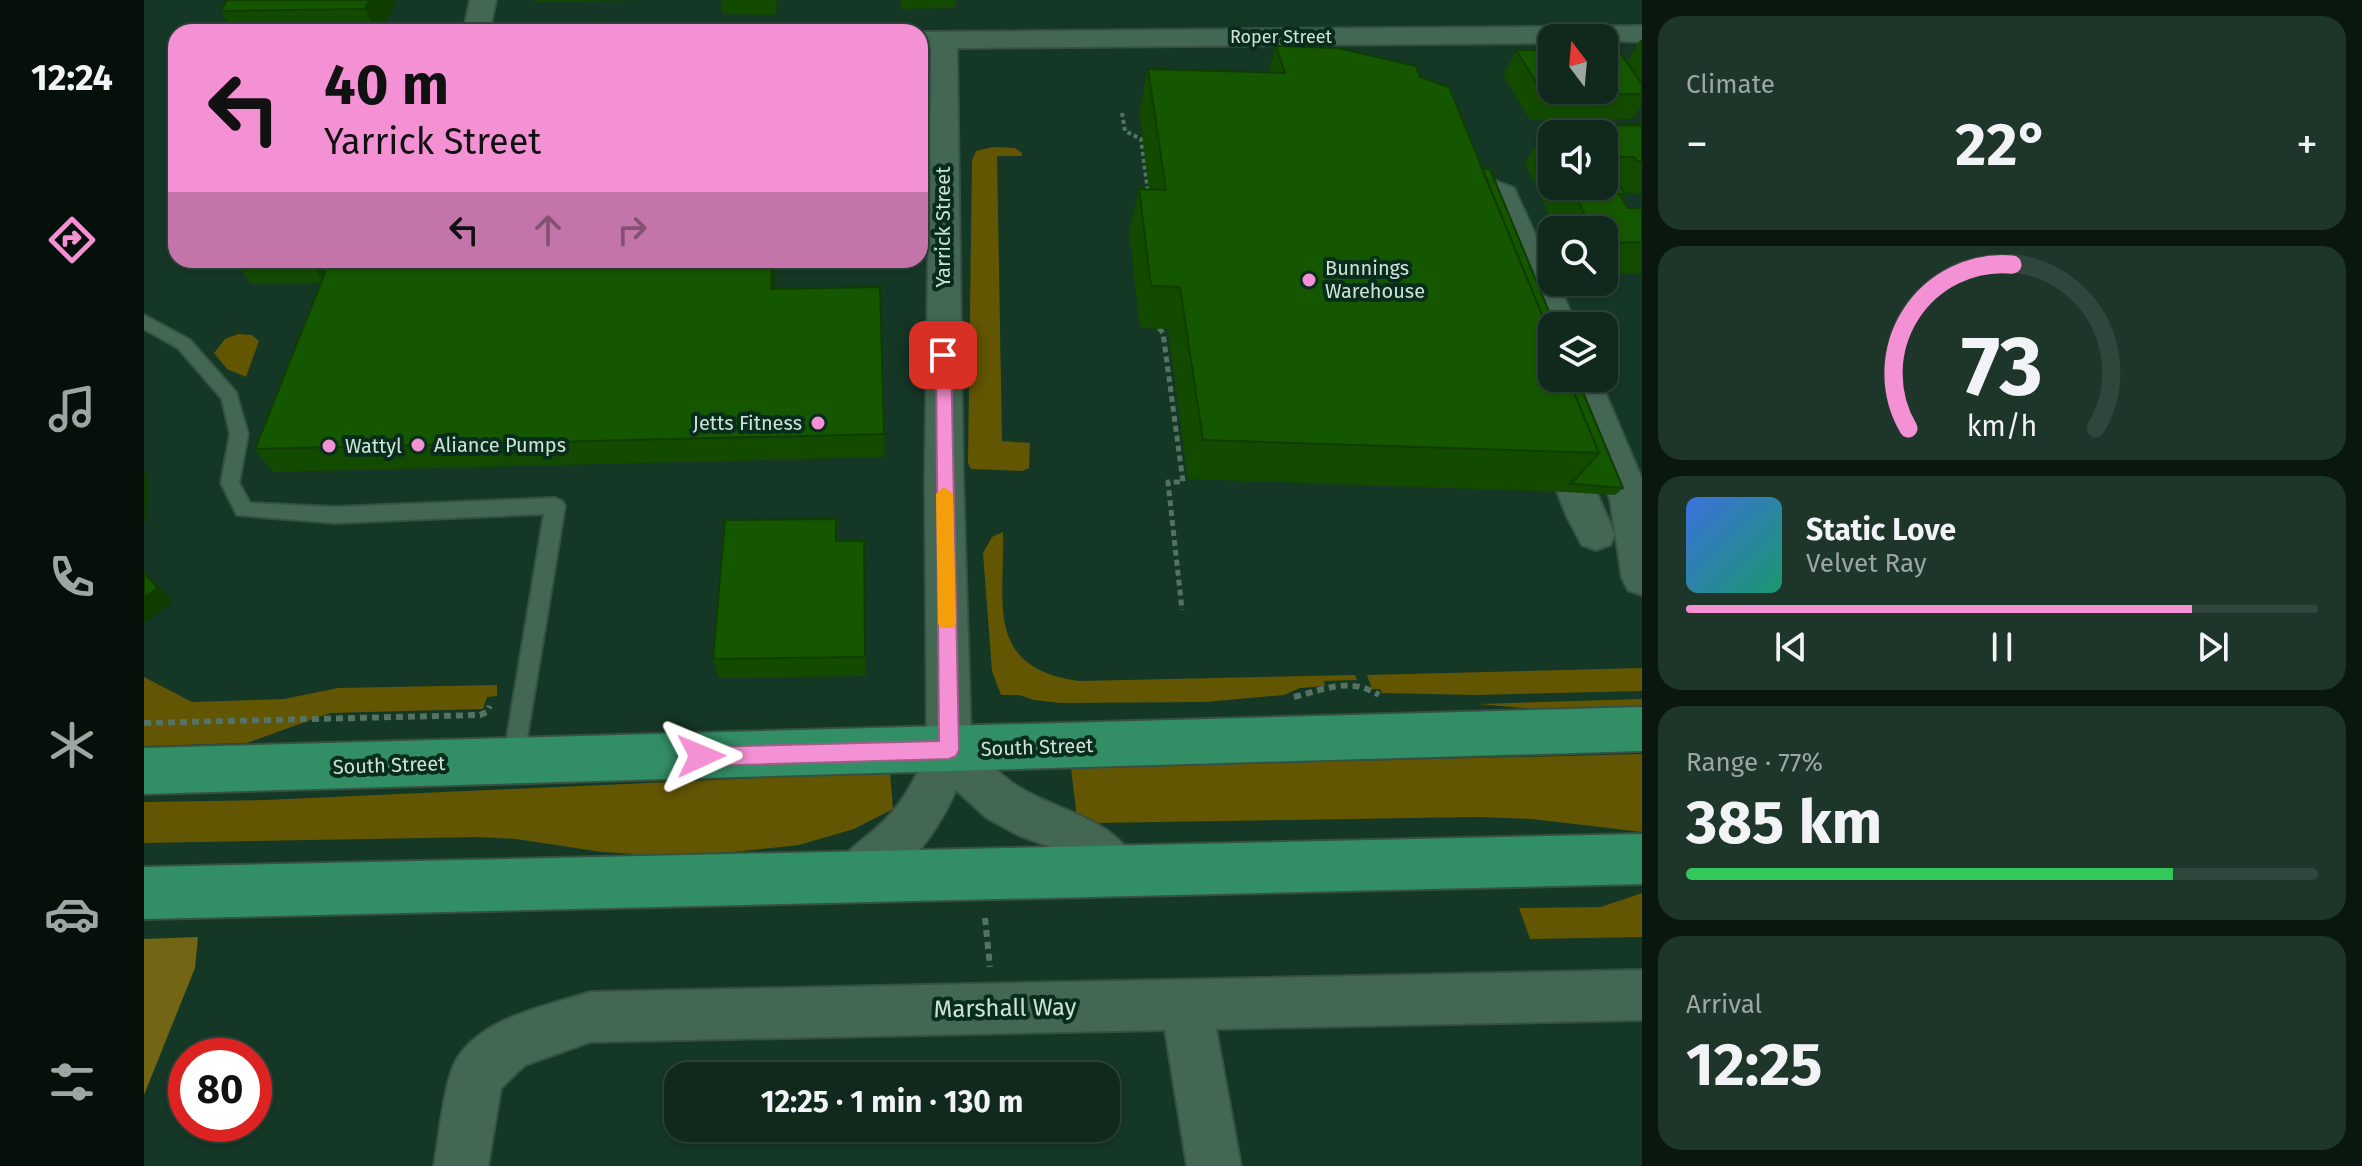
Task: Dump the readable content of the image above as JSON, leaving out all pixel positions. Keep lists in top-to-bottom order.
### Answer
{
  "streets": {
    "highway": ["South Street"],
    "street": ["Roper Street", "Yarrick Street", "Marshall Way"]
  },
  "crossings": [
    ["Roper Street", "Yarrick Street"],
    ["Yarrick Street", "South Street"]
  ],
  "places": [
    "Bunnings Warehouse",
    "Jetts Fitness",
    "Aliance Pumps",
    "Wattyl"
  ],
  "north": "top",
  "page": {
    "tabs": "12:24",
    "tile": [
      "Climate",
      ["Range · 77%", "385 km"],
      ["Arrival", "12:25"]
    ],
    "turn": ["40 m", "Yarrick Street"],
    "heat": ["−", "22°", "+"],
    "song": ["Static Love", "Velvet Ray"],
    "limit": "80",
    "trip": "12:25 · 1 min · 130 m",
    "gauge": ["73", "km/h"]
  }
}
